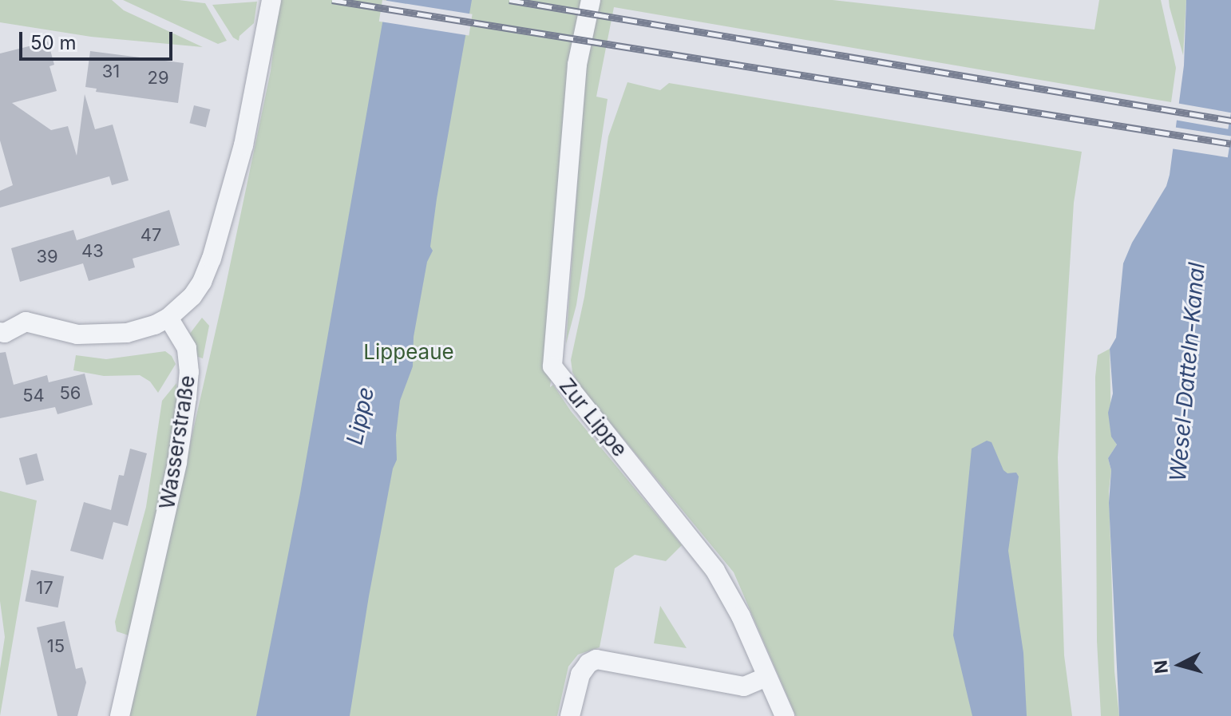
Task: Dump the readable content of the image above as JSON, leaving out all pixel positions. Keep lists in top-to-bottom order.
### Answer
{
  "streets": {
    "street": ["Zur Lippe", "Wasserstraße"]
  },
  "water": ["Wesel-Datteln-Kanal", "Lippe"],
  "parks": ["Lippeaue"],
  "house_numbers": [
    "31",
    "29",
    "47",
    "43",
    "39",
    "56",
    "54",
    "17",
    "15"
  ],
  "scale_bar": "50 m",
  "north": "left"
}
